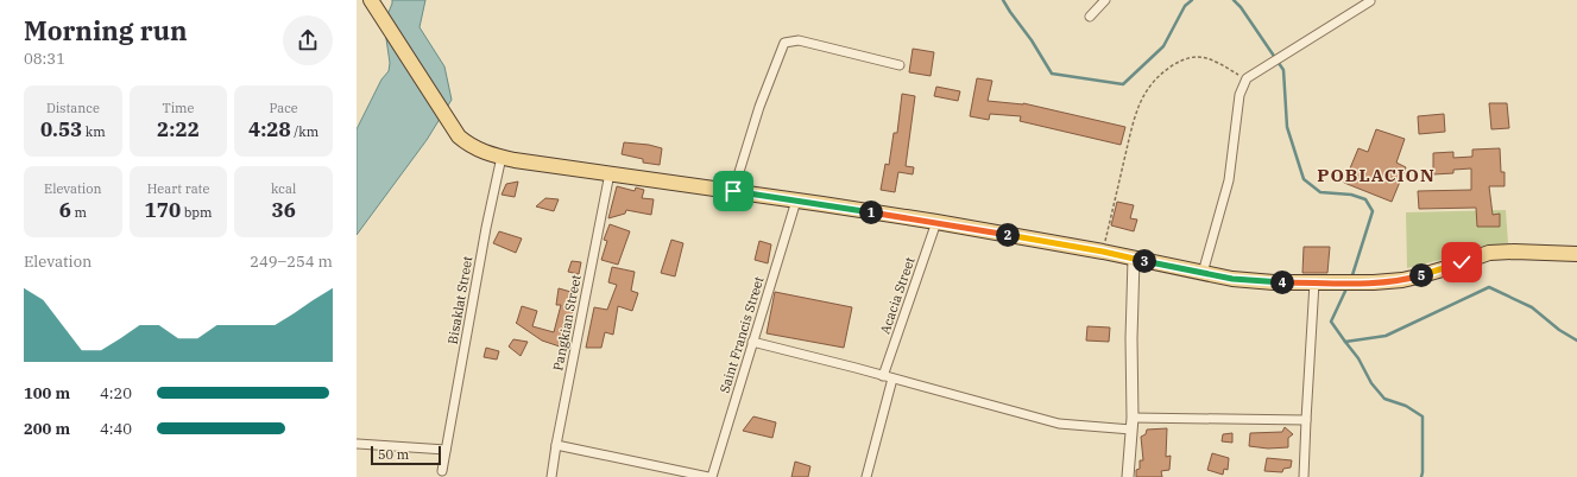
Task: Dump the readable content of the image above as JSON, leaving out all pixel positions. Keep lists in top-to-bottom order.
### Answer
{
  "streets": {
    "street": [
      "Acacia Street",
      "Bisaklat Street",
      "Pangkian Street",
      "Saint Francis Street"
    ]
  },
  "districts": ["POBLACION"],
  "scale_bar": "50 m",
  "page": {
    "heading": ["Morning run", "08:31"],
    "stats": [
      ["Distance", "0.53 km"],
      ["Time", "2:22"],
      ["Pace", "4:28 /km"],
      ["Elevation", "6 m"],
      ["Heart rate", "170 bpm"],
      ["kcal", "36"]
    ],
    "pins": [
      "1",
      "2",
      "3",
      "5",
      "4"
    ],
    "chart": ["Elevation", "249–254 m"],
    "list": [
      {
        "name": "100 m",
        "note": "4:20"
      },
      {
        "name": "200 m",
        "note": "4:40"
      }
    ],
    "scale": "50 m"
  }
}
